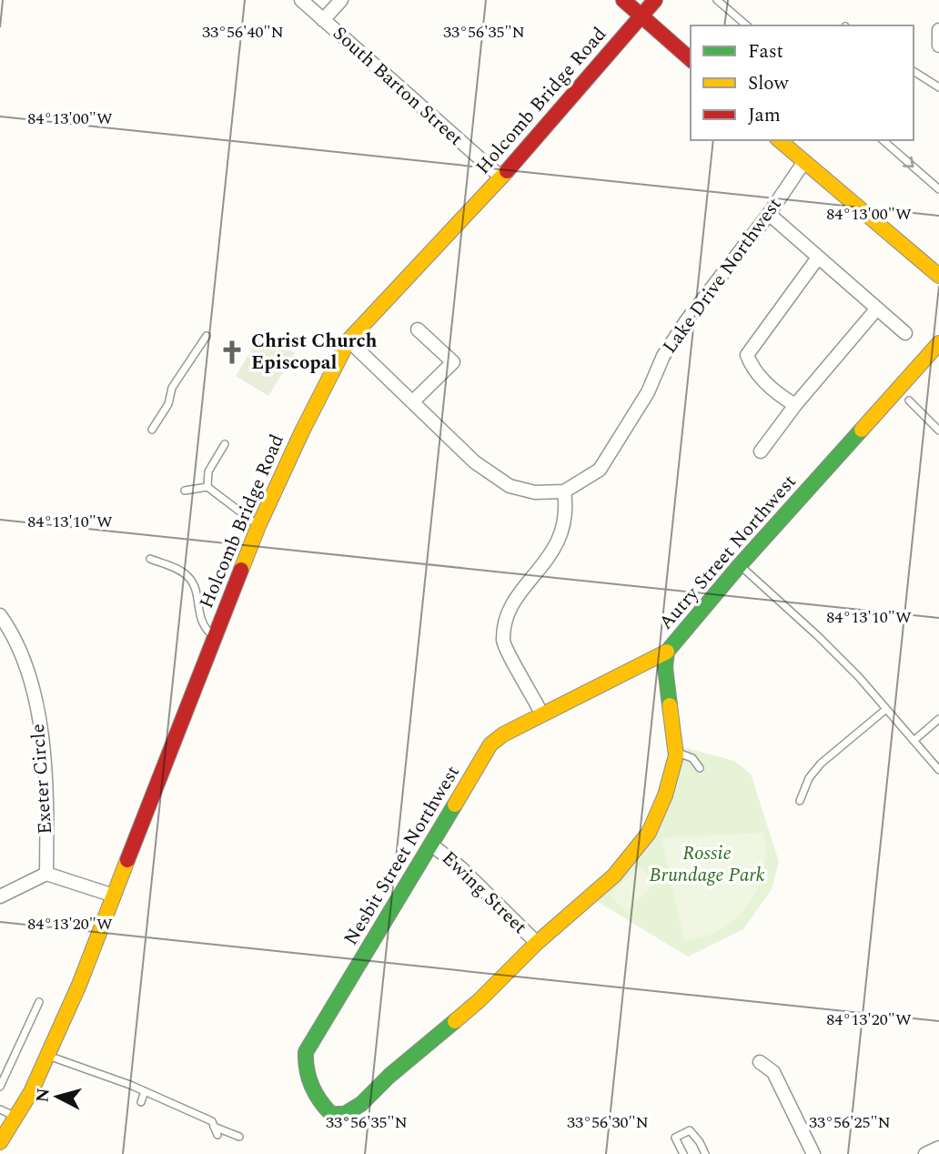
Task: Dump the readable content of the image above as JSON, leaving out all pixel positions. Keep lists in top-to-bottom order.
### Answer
{
  "streets": {
    "street": [
      "South Barton Street",
      "Holcomb Bridge Road",
      "Lake Drive Northwest",
      "Autry Street Northwest",
      "Exeter Circle",
      "Nesbit Street Northwest",
      "Ewing Street"
    ]
  },
  "crossings": [
    ["South Barton Street", "Holcomb Bridge Road"],
    ["Autry Street Northwest", "Nesbit Street Northwest"],
    ["Autry Street Northwest", "Ewing Street"],
    ["Nesbit Street Northwest", "Ewing Street"]
  ],
  "parks": ["Rossie Brundage Park"],
  "places": {
    "church": ["Christ Church Episcopal"]
  },
  "legend": ["Fast", "Slow", "Jam"],
  "north": "left",
  "coordinates": [
    "33°56'40\"N",
    "33°56'35\"N",
    "84°13'00\"W",
    "84°13'10\"W",
    "84°13'20\"W",
    "33°56'30\"N",
    "33°56'25\"N"
  ]
}
